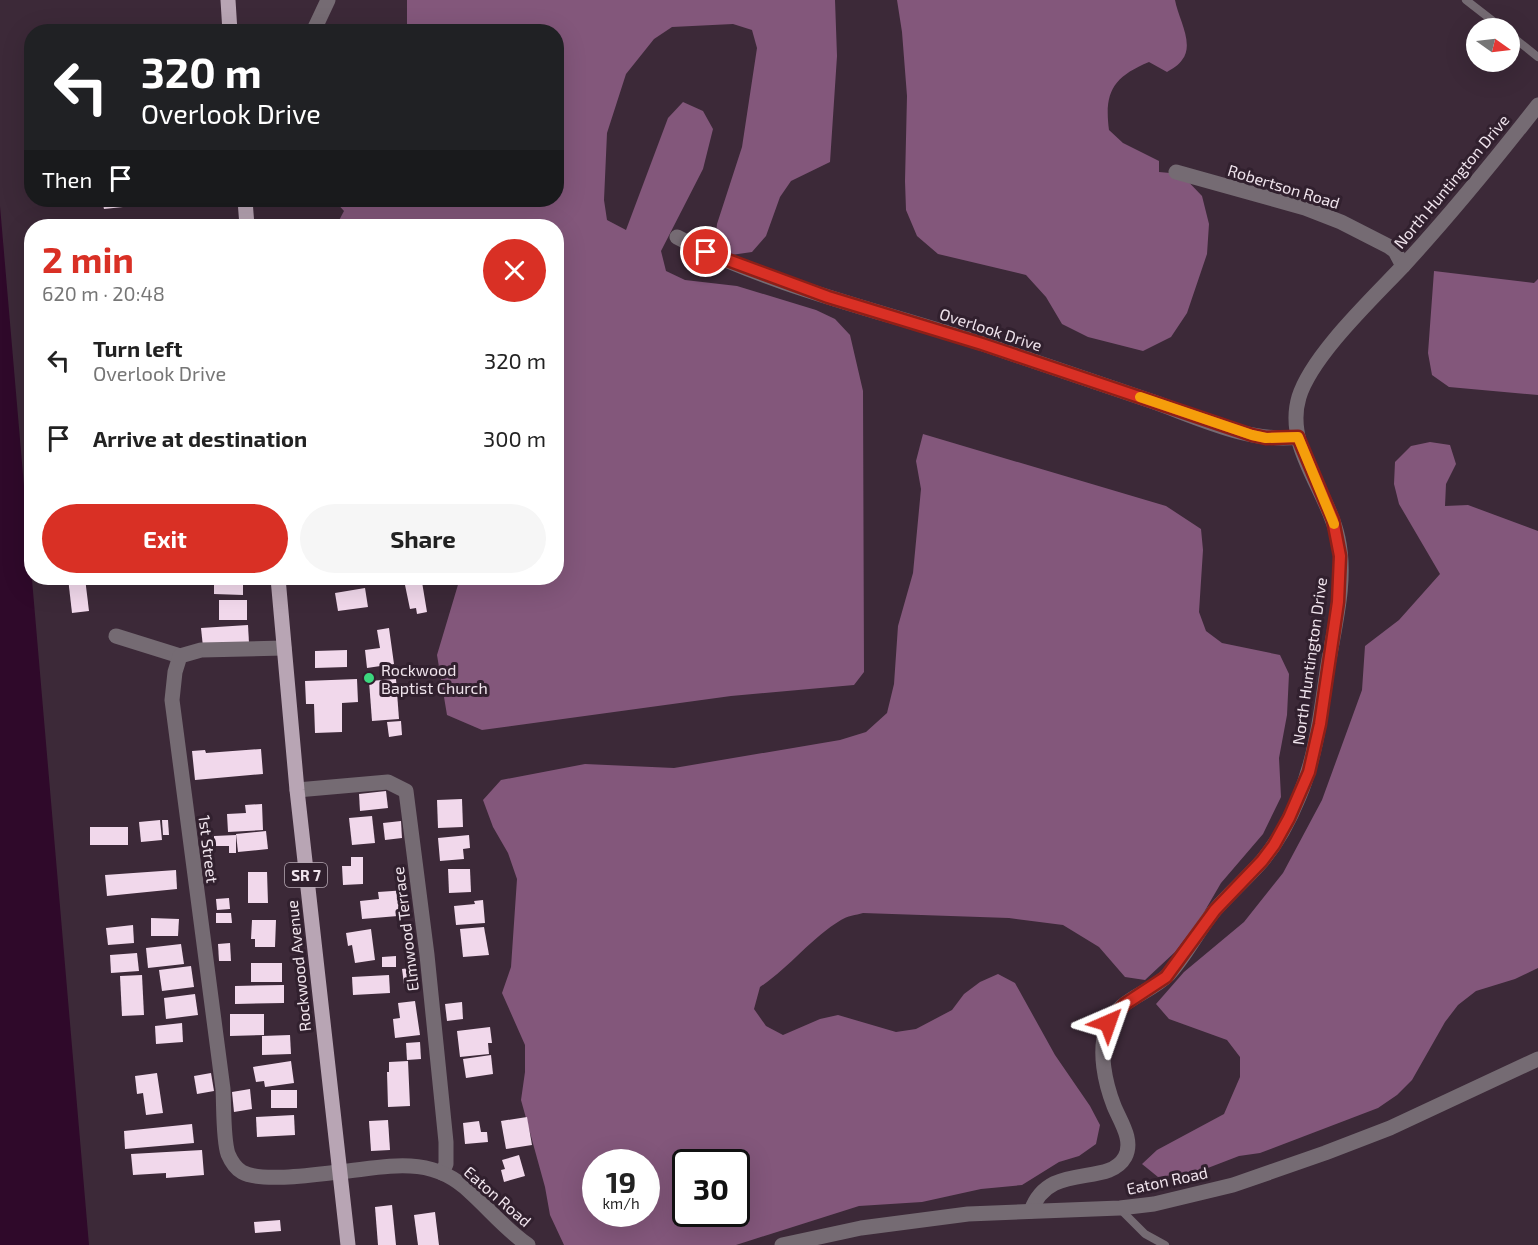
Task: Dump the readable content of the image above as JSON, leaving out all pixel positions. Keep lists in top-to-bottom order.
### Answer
{
  "streets": {
    "main road": ["SR 7", "Rockwood Avenue"],
    "street": [
      "North Huntington Drive",
      "Robertson Road",
      "Overlook Drive",
      "1st Street",
      "Elmwood Terrace",
      "Eaton Road"
    ]
  },
  "crossings": [
    ["North Huntington Drive", "Robertson Road"],
    ["North Huntington Drive", "Overlook Drive"],
    ["North Huntington Drive", "Eaton Road"],
    ["1st Street", "Eaton Road"],
    ["SR 7", "Rockwood Avenue"],
    ["SR 7", "Eaton Road"],
    ["Elmwood Terrace", "Rockwood Avenue"],
    ["Elmwood Terrace", "Eaton Road"],
    ["Rockwood Avenue", "Eaton Road"]
  ],
  "places": ["Rockwood Baptist Church"],
  "north": "right",
  "page": {
    "turn": ["320 m", "Overlook Drive"],
    "then": "Then",
    "heading": ["2 min", "620 m · 20:48"],
    "list": [
      {
        "name": "Turn left",
        "note": "Overlook Drive",
        "value": "320 m"
      },
      {
        "name": "Arrive at destination",
        "value": "300 m"
      }
    ],
    "buttons": ["Exit", "Share"],
    "speed": "19 km/h",
    "limit": "30"
  }
}
